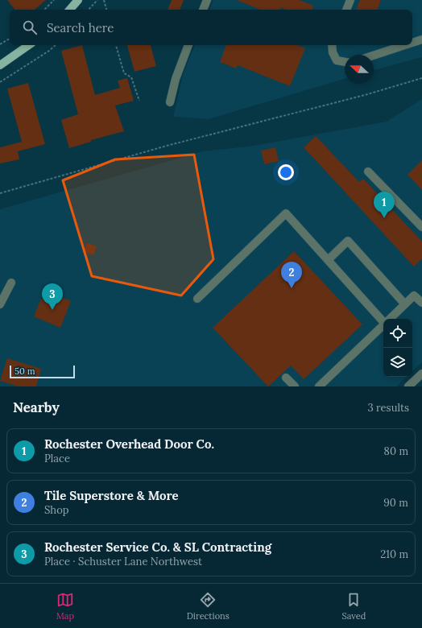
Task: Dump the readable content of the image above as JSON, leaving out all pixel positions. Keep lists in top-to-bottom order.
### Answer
{
  "scale_bar": "50 m",
  "north": "left",
  "page": {
    "search": "Search here",
    "pins": ["1", "2", "3"],
    "scale": "50 m",
    "heading": ["Nearby", "3 results"],
    "list": [
      {
        "mark": "1",
        "name": "Rochester Overhead Door Co.",
        "note": "Place",
        "value": "80 m"
      },
      {
        "mark": "2",
        "name": "Tile Superstore & More",
        "note": "Shop",
        "value": "90 m"
      },
      {
        "mark": "3",
        "name": "Rochester Service Co. & SL Contracting",
        "note": "Place · Schuster Lane Northwest",
        "value": "210 m"
      }
    ],
    "nav": ["Map", "Directions", "Saved"]
  }
}
